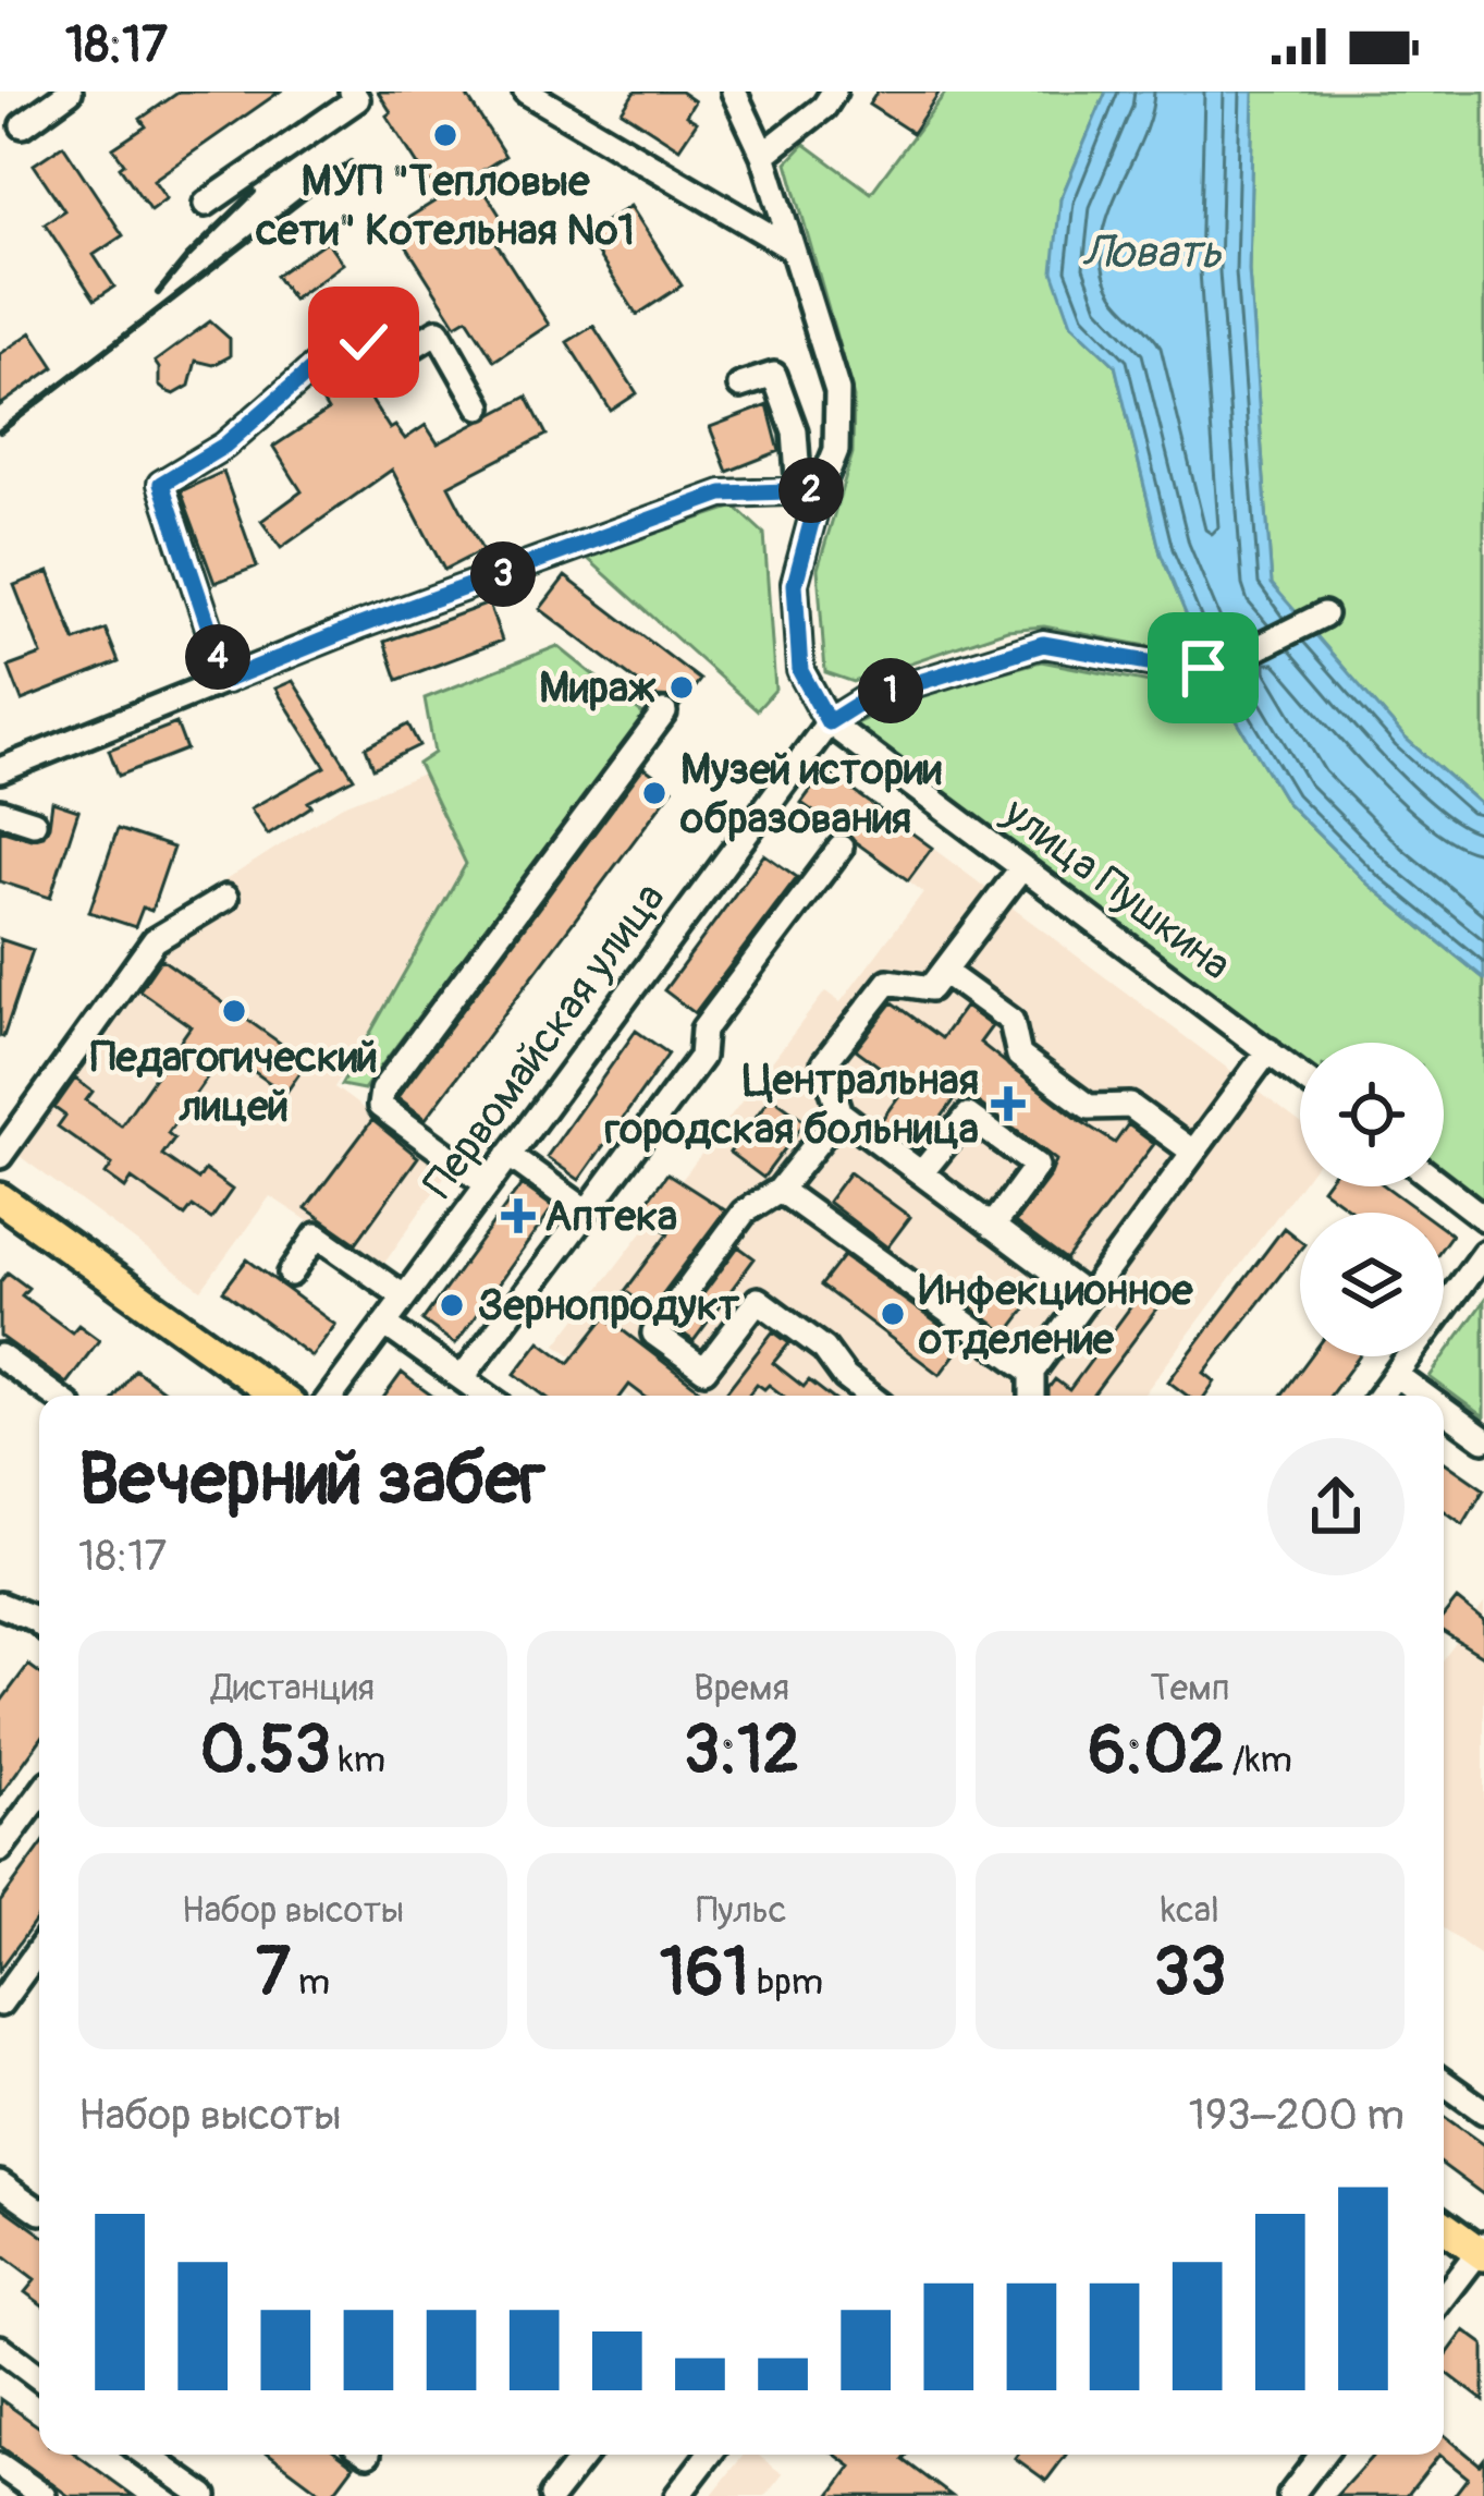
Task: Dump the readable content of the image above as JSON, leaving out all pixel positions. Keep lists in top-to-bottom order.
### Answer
{
  "streets": {
    "street": ["улица Пушкина", "Первомайская улица"]
  },
  "crossings": [
    ["улица Пушкина", "Первомайская улица"]
  ],
  "water": ["Ловать"],
  "places": {
    "other": [
      "МУП \"Тепловые сети\" Котельная №1",
      "Мираж",
      "Музей истории образования",
      "Педагогический лицей",
      "Зернопродукт",
      "Инфекционное отделение"
    ],
    "health": ["Центральная городская больница", "Аптека"]
  },
  "page": {
    "status": "18:17",
    "pins": [
      "2",
      "3",
      "4",
      "1"
    ],
    "heading": ["Вечерний забег", "18:17"],
    "stats": [
      ["Дистанция", "0.53 km"],
      ["Время", "3:12"],
      ["Темп", "6:02 /km"],
      ["Набор высоты", "7 m"],
      ["Пульс", "161 bpm"],
      ["kcal", "33"]
    ],
    "chart": ["Набор высоты", "193–200 m"]
  }
}
